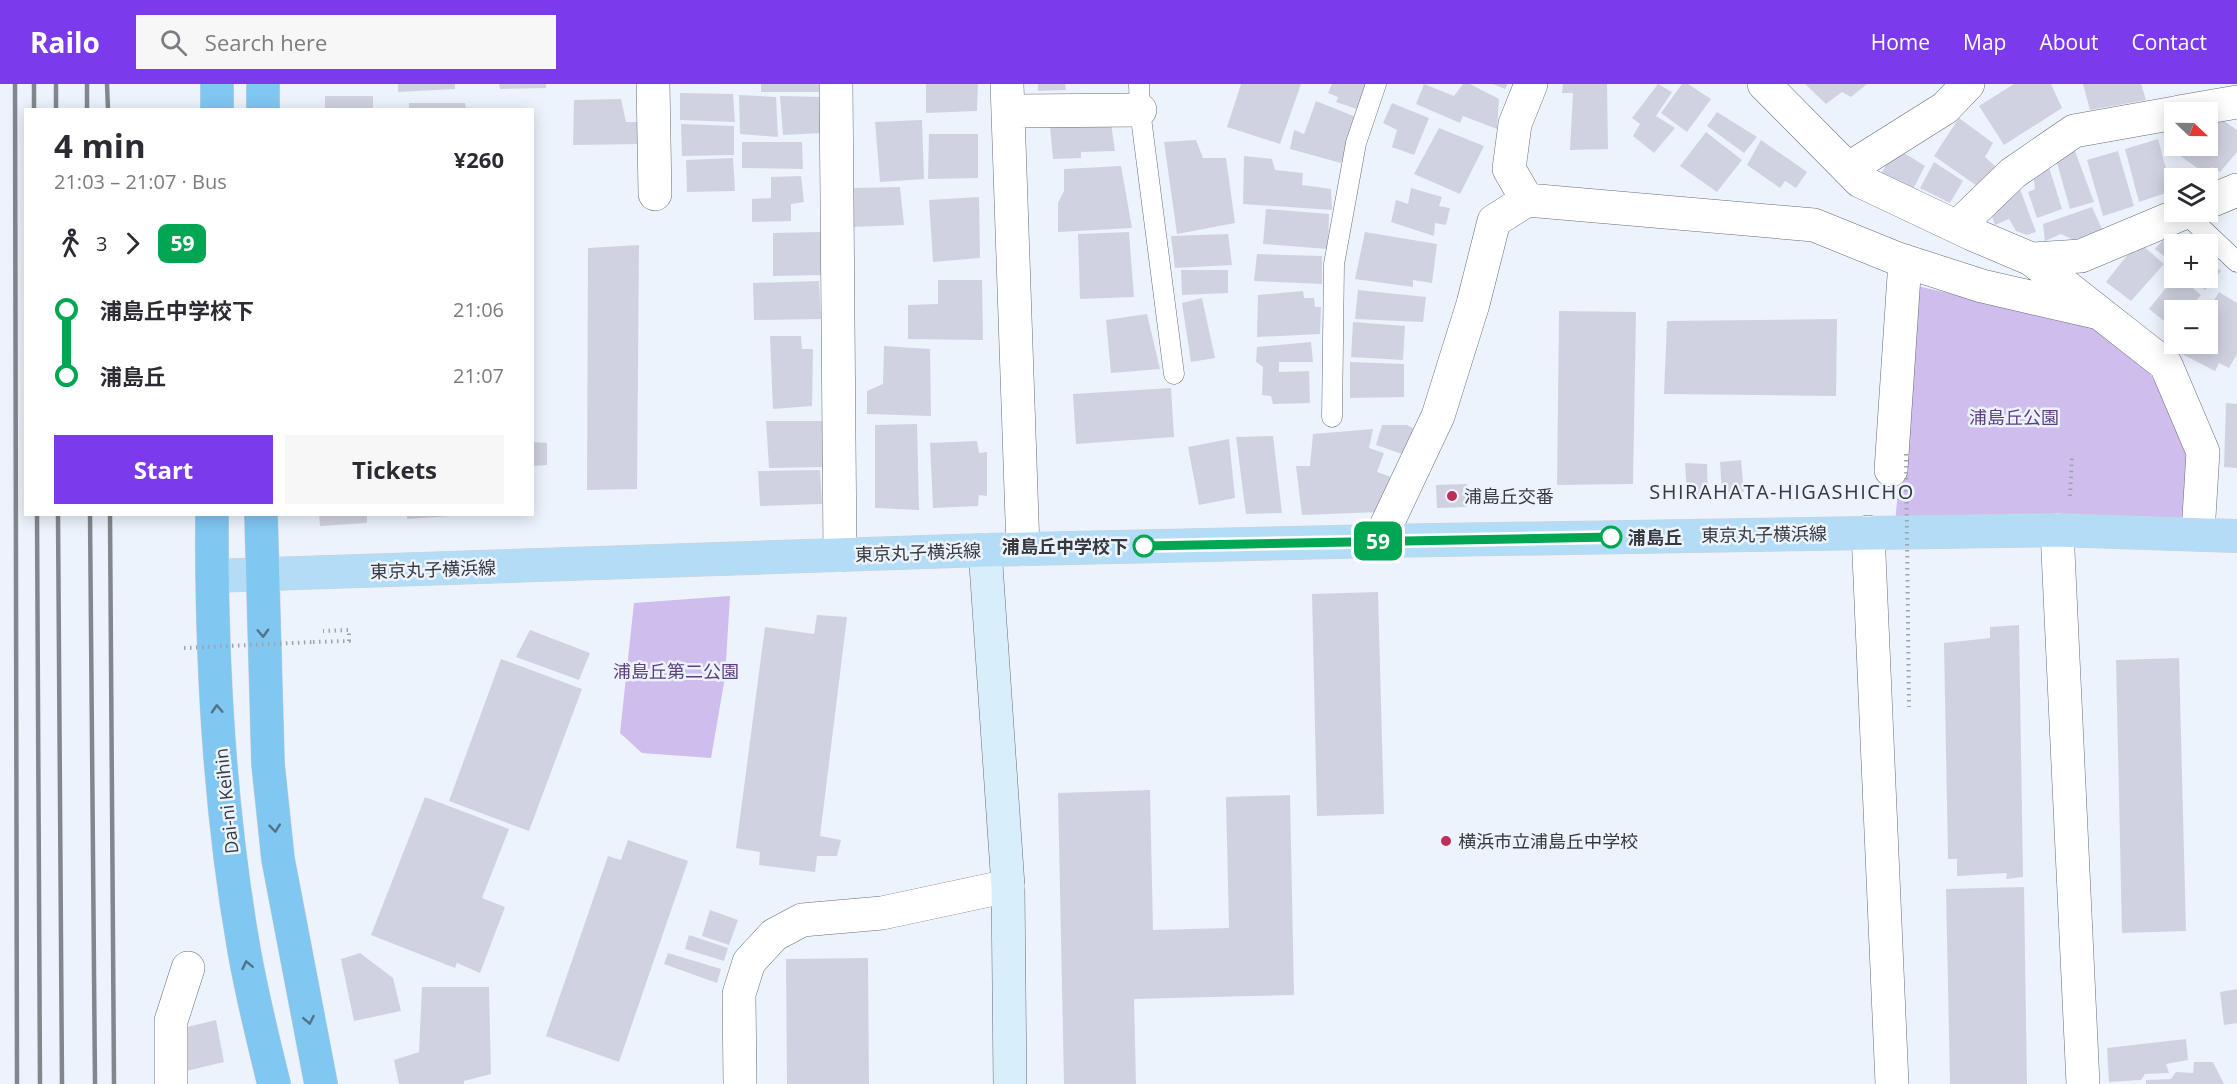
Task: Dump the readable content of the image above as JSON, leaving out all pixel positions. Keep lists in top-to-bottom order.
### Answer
{
  "streets": {
    "highway": ["Dai-ni Keihin"],
    "main road": ["東京丸子横浜線"]
  },
  "crossings": [
    ["東京丸子横浜線", "Dai-ni Keihin"]
  ],
  "districts": ["SHIRAHATA-HIGASHICHO"],
  "parks": ["浦島丘公園", "浦島丘第二公園"],
  "places": [
    "浦島丘交番",
    "浦島丘",
    "浦島丘中学校下",
    "横浜市立浦島丘中学校"
  ],
  "lines": ["bus line 59"],
  "north": "right",
  "page": {
    "header": "Railo",
    "search": "Search here",
    "nav": [
      "Home",
      "Map",
      "About",
      "Contact"
    ],
    "on_map": "59",
    "map_buttons": ["+", "−"],
    "heading": ["4 min", "21:03 – 21:07 · Bus", "¥260"],
    "legs": ["3", "59"],
    "list": [
      {
        "name": "浦島丘中学校下",
        "value": "21:06"
      },
      {
        "name": "浦島丘",
        "value": "21:07"
      }
    ],
    "buttons": ["Start", "Tickets"]
  }
}
